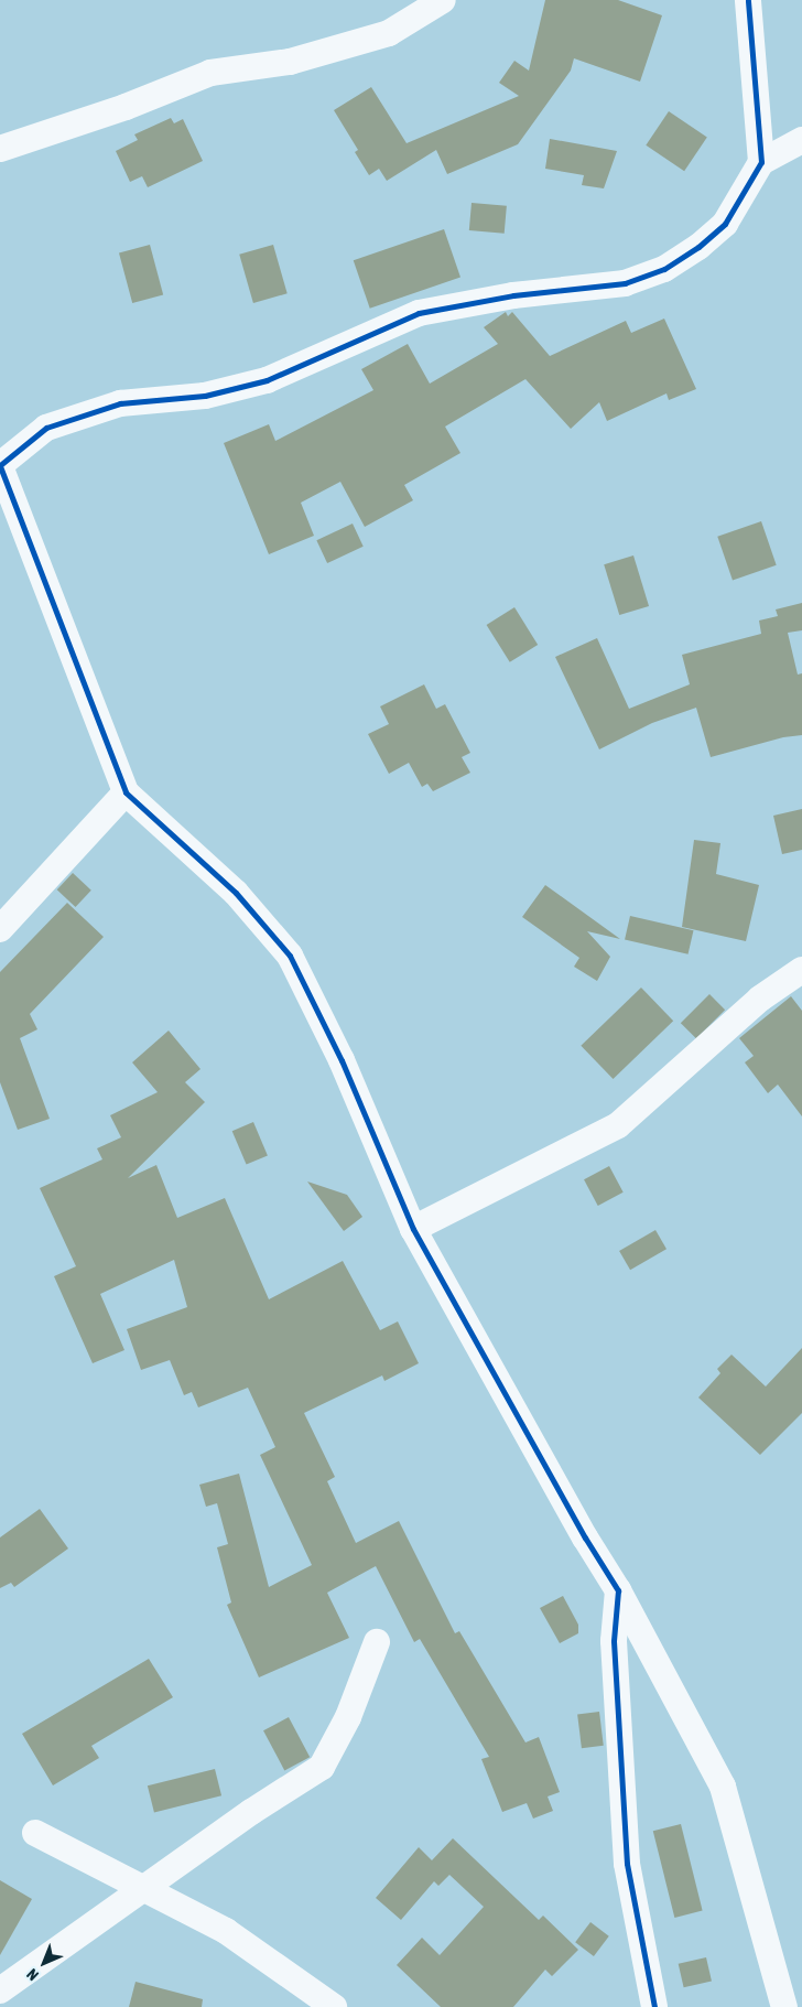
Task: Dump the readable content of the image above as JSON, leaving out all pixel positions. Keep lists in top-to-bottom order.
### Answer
{
  "north": "bottom left"
}
